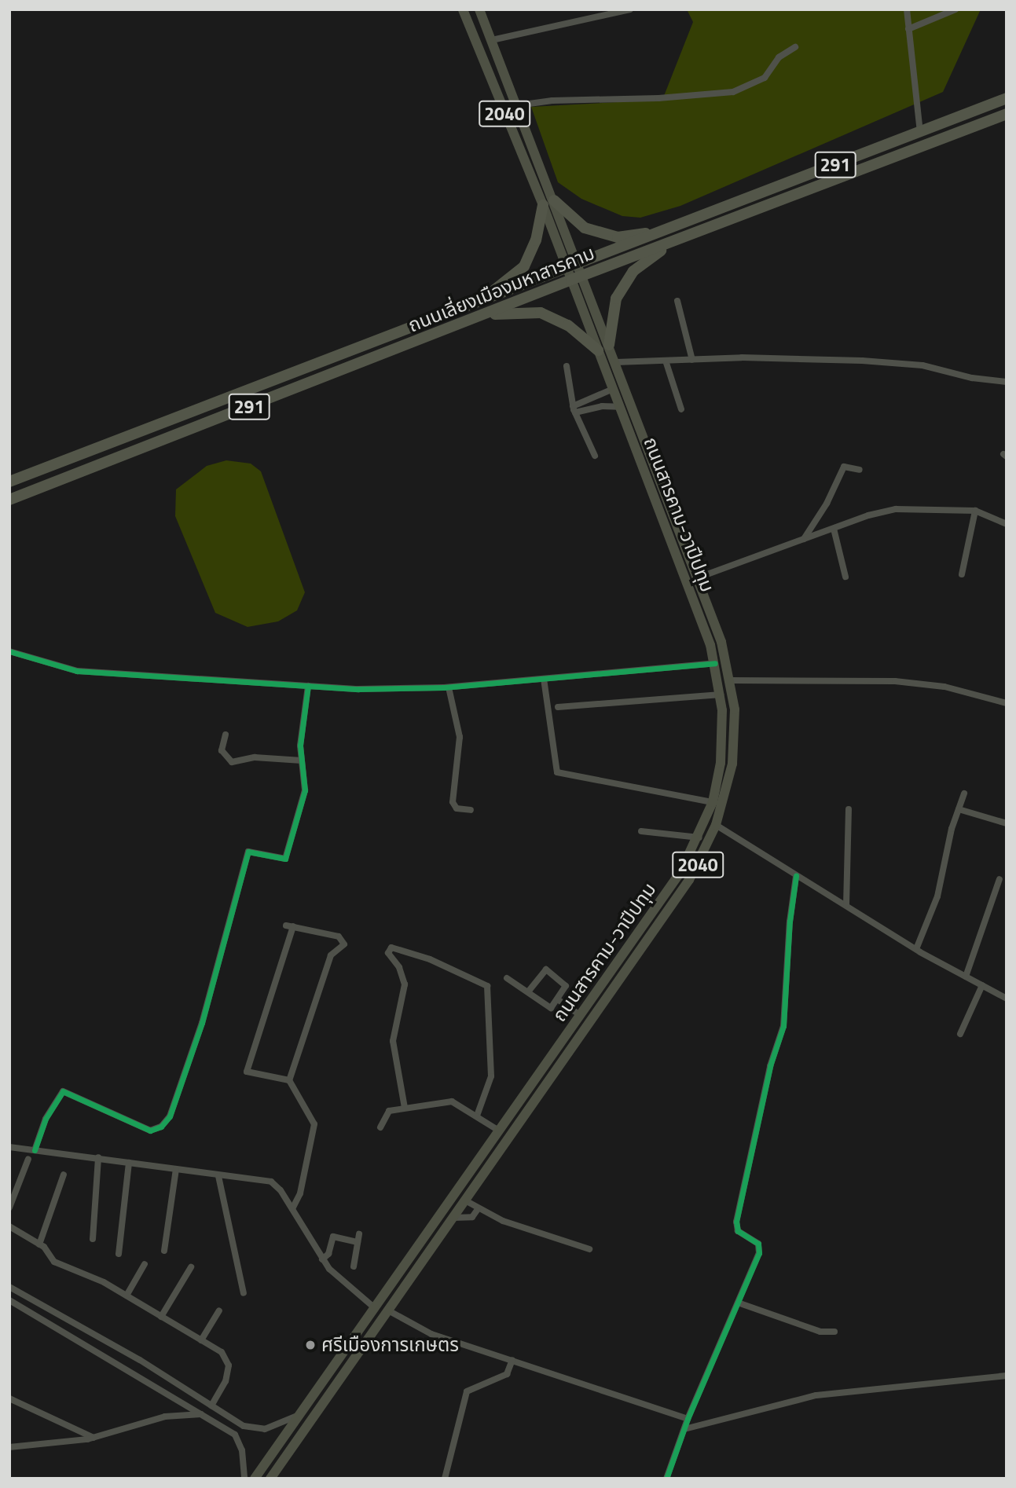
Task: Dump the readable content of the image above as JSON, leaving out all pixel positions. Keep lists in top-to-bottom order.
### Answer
{
  "streets": {
    "highway": ["291", "ถนนเลี่ยงเมืองมหาสารคาม"],
    "main road": ["2040", "ถนนสารคาม-วาปีปทุม"]
  },
  "crossings": [
    ["ถนนเลี่ยงเมืองมหาสารคาม", "ถนนสารคาม-วาปีปทุม"]
  ],
  "places": ["ศรีเมืองการเกษตร"]
}
